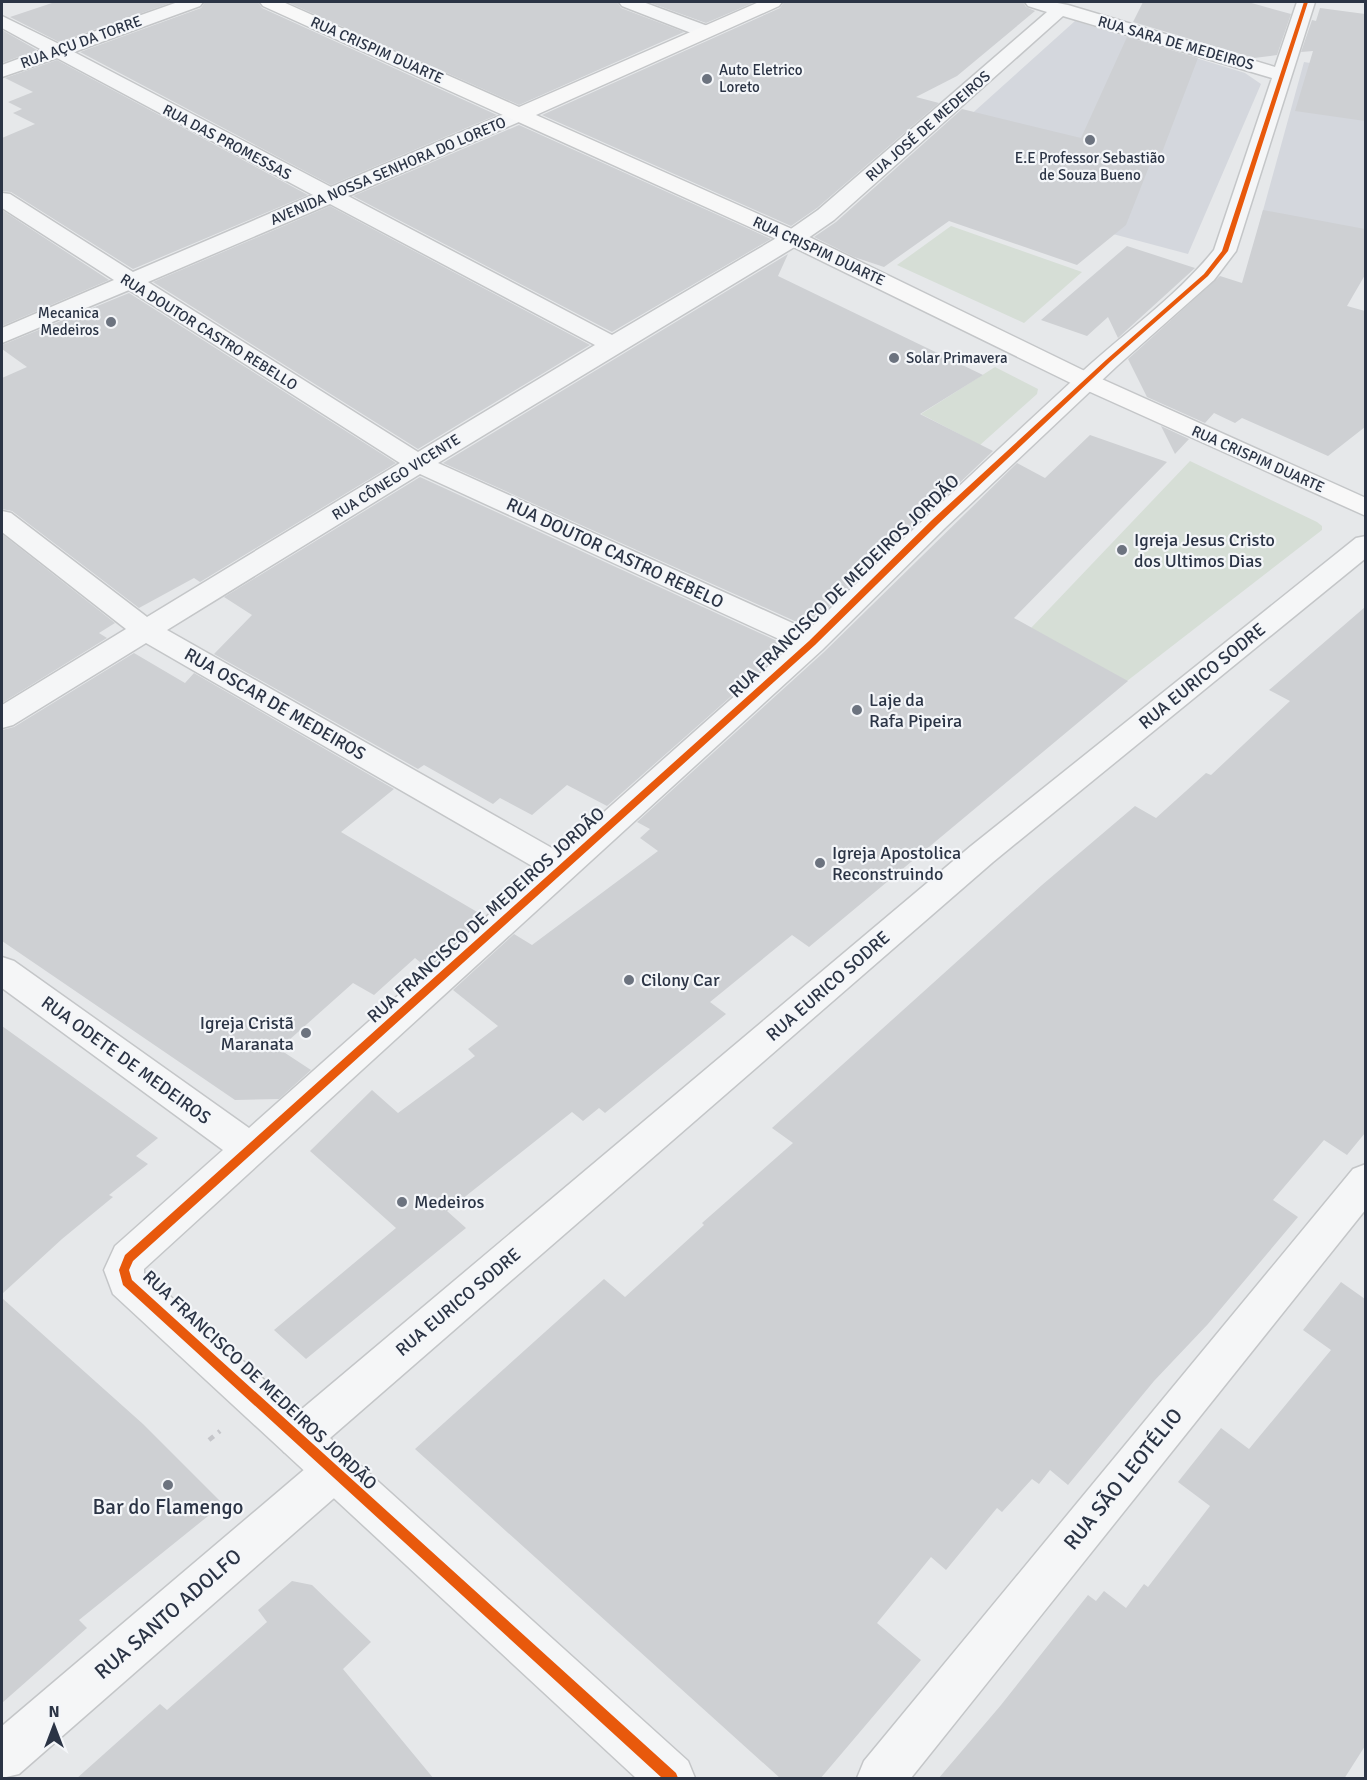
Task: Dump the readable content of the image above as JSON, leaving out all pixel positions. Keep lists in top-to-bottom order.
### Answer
{
  "streets": {
    "main road": ["RUA CRISPIM DUARTE", "AVENIDA NOSSA SENHORA DO LORETO"],
    "street": [
      "RUA AÇU DA TORRE",
      "RUA SARA DE MEDEIROS",
      "RUA JOSÉ DE MEDEIROS",
      "RUA DAS PROMESSAS",
      "RUA DOUTOR CASTRO REBELLO",
      "RUA CÔNEGO VICENTE",
      "RUA DOUTOR CASTRO REBELO",
      "RUA FRANCISCO DE MEDEIROS JORDÃO",
      "RUA EURICO SODRE",
      "RUA OSCAR DE MEDEIROS",
      "RUA ODETE DE MEDEIROS",
      "RUA SÃO LEOTÉLIO",
      "RUA SANTO ADOLFO"
    ]
  },
  "crossings": [
    ["RUA AÇU DA TORRE", "RUA DAS PROMESSAS"],
    ["RUA SARA DE MEDEIROS", "RUA JOSÉ DE MEDEIROS"],
    ["RUA SARA DE MEDEIROS", "RUA FRANCISCO DE MEDEIROS JORDÃO"],
    ["RUA CRISPIM DUARTE", "RUA JOSÉ DE MEDEIROS"],
    ["RUA CRISPIM DUARTE", "AVENIDA NOSSA SENHORA DO LORETO"],
    ["RUA CRISPIM DUARTE", "RUA CÔNEGO VICENTE"],
    ["RUA CRISPIM DUARTE", "RUA FRANCISCO DE MEDEIROS JORDÃO"],
    ["RUA JOSÉ DE MEDEIROS", "RUA CÔNEGO VICENTE"],
    ["RUA DAS PROMESSAS", "AVENIDA NOSSA SENHORA DO LORETO"],
    ["RUA DAS PROMESSAS", "RUA CÔNEGO VICENTE"],
    ["AVENIDA NOSSA SENHORA DO LORETO", "RUA DOUTOR CASTRO REBELLO"],
    ["RUA DOUTOR CASTRO REBELLO", "RUA CÔNEGO VICENTE"],
    ["RUA DOUTOR CASTRO REBELLO", "RUA DOUTOR CASTRO REBELO"],
    ["RUA CÔNEGO VICENTE", "RUA DOUTOR CASTRO REBELO"],
    ["RUA CÔNEGO VICENTE", "RUA OSCAR DE MEDEIROS"],
    ["RUA DOUTOR CASTRO REBELO", "RUA FRANCISCO DE MEDEIROS JORDÃO"],
    ["RUA FRANCISCO DE MEDEIROS JORDÃO", "RUA EURICO SODRE"],
    ["RUA FRANCISCO DE MEDEIROS JORDÃO", "RUA OSCAR DE MEDEIROS"],
    ["RUA FRANCISCO DE MEDEIROS JORDÃO", "RUA ODETE DE MEDEIROS"],
    ["RUA FRANCISCO DE MEDEIROS JORDÃO", "RUA SANTO ADOLFO"]
  ],
  "places": [
    "Auto Eletrico Loreto",
    "E.E Professor Sebastião de Souza Bueno",
    "Mecanica Medeiros",
    "Solar Primavera",
    "Igreja Jesus Cristo dos Ultimos Dias",
    "Laje da Rafa Pipeira",
    "Igreja Apostolica Reconstruindo",
    "Cilony Car",
    "Igreja Cristã Maranata",
    "Medeiros",
    "Bar do Flamengo"
  ],
  "north": "top"
}
